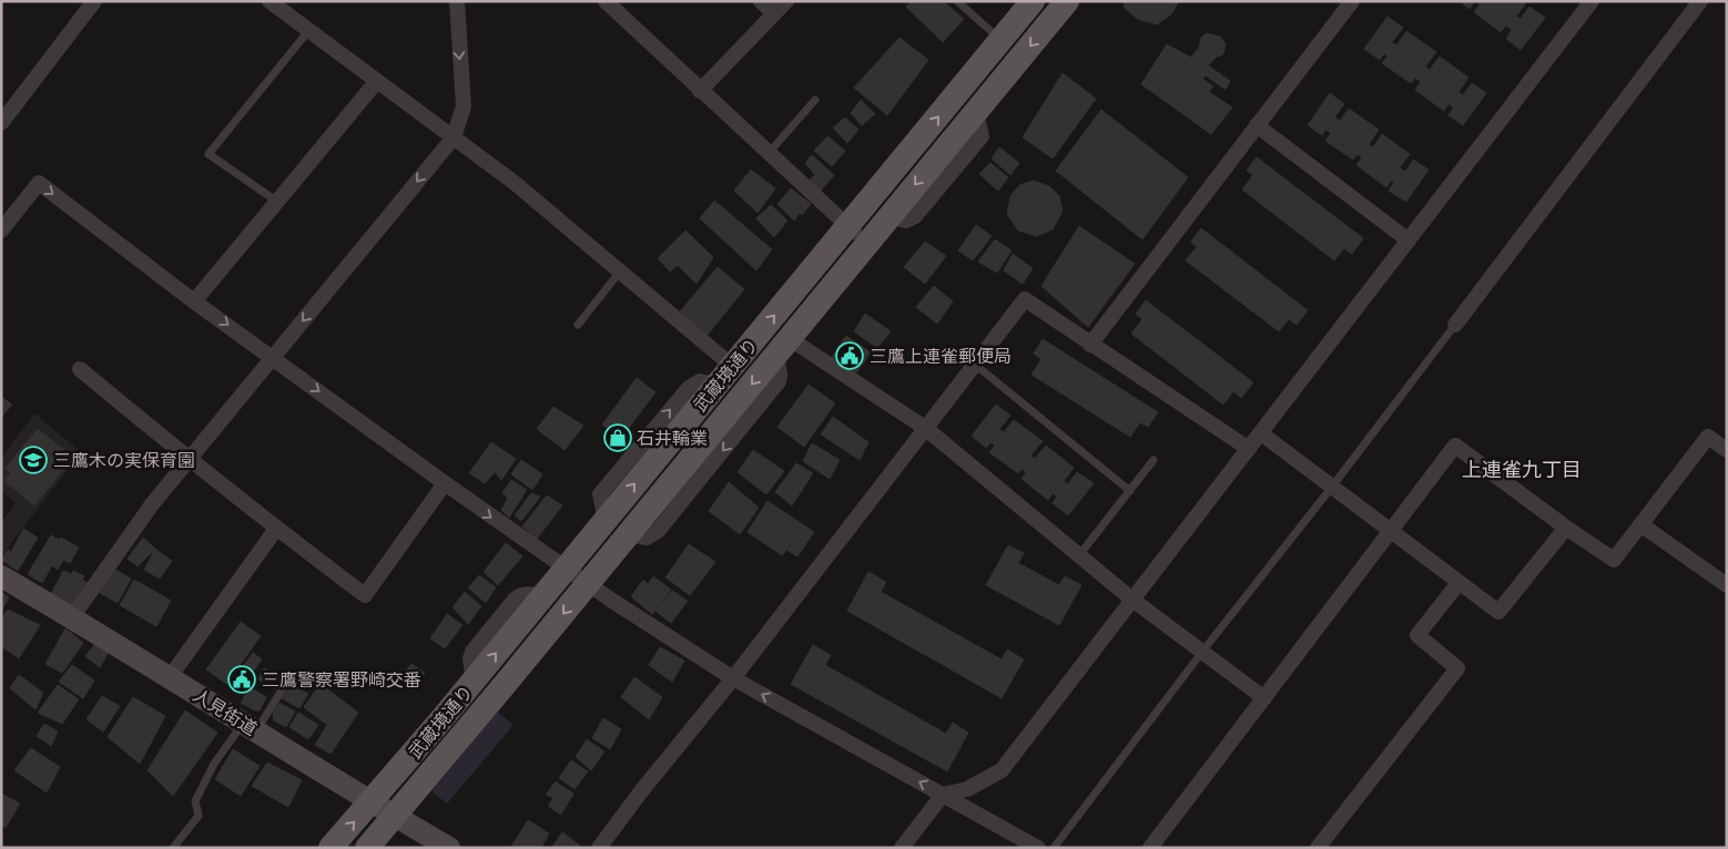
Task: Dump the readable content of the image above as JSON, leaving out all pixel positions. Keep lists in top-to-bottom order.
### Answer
{
  "streets": {
    "main road": ["武蔵境通り", "人見街道"]
  },
  "crossings": [
    ["武蔵境通り", "人見街道"]
  ],
  "districts": ["上連雀九丁目"],
  "places": {
    "public building": ["三鷹上連雀郵便局", "三鷹警察署野崎交番"],
    "shop": ["石井輪業"],
    "school or university": ["三鷹木の実保育園"]
  }
}
